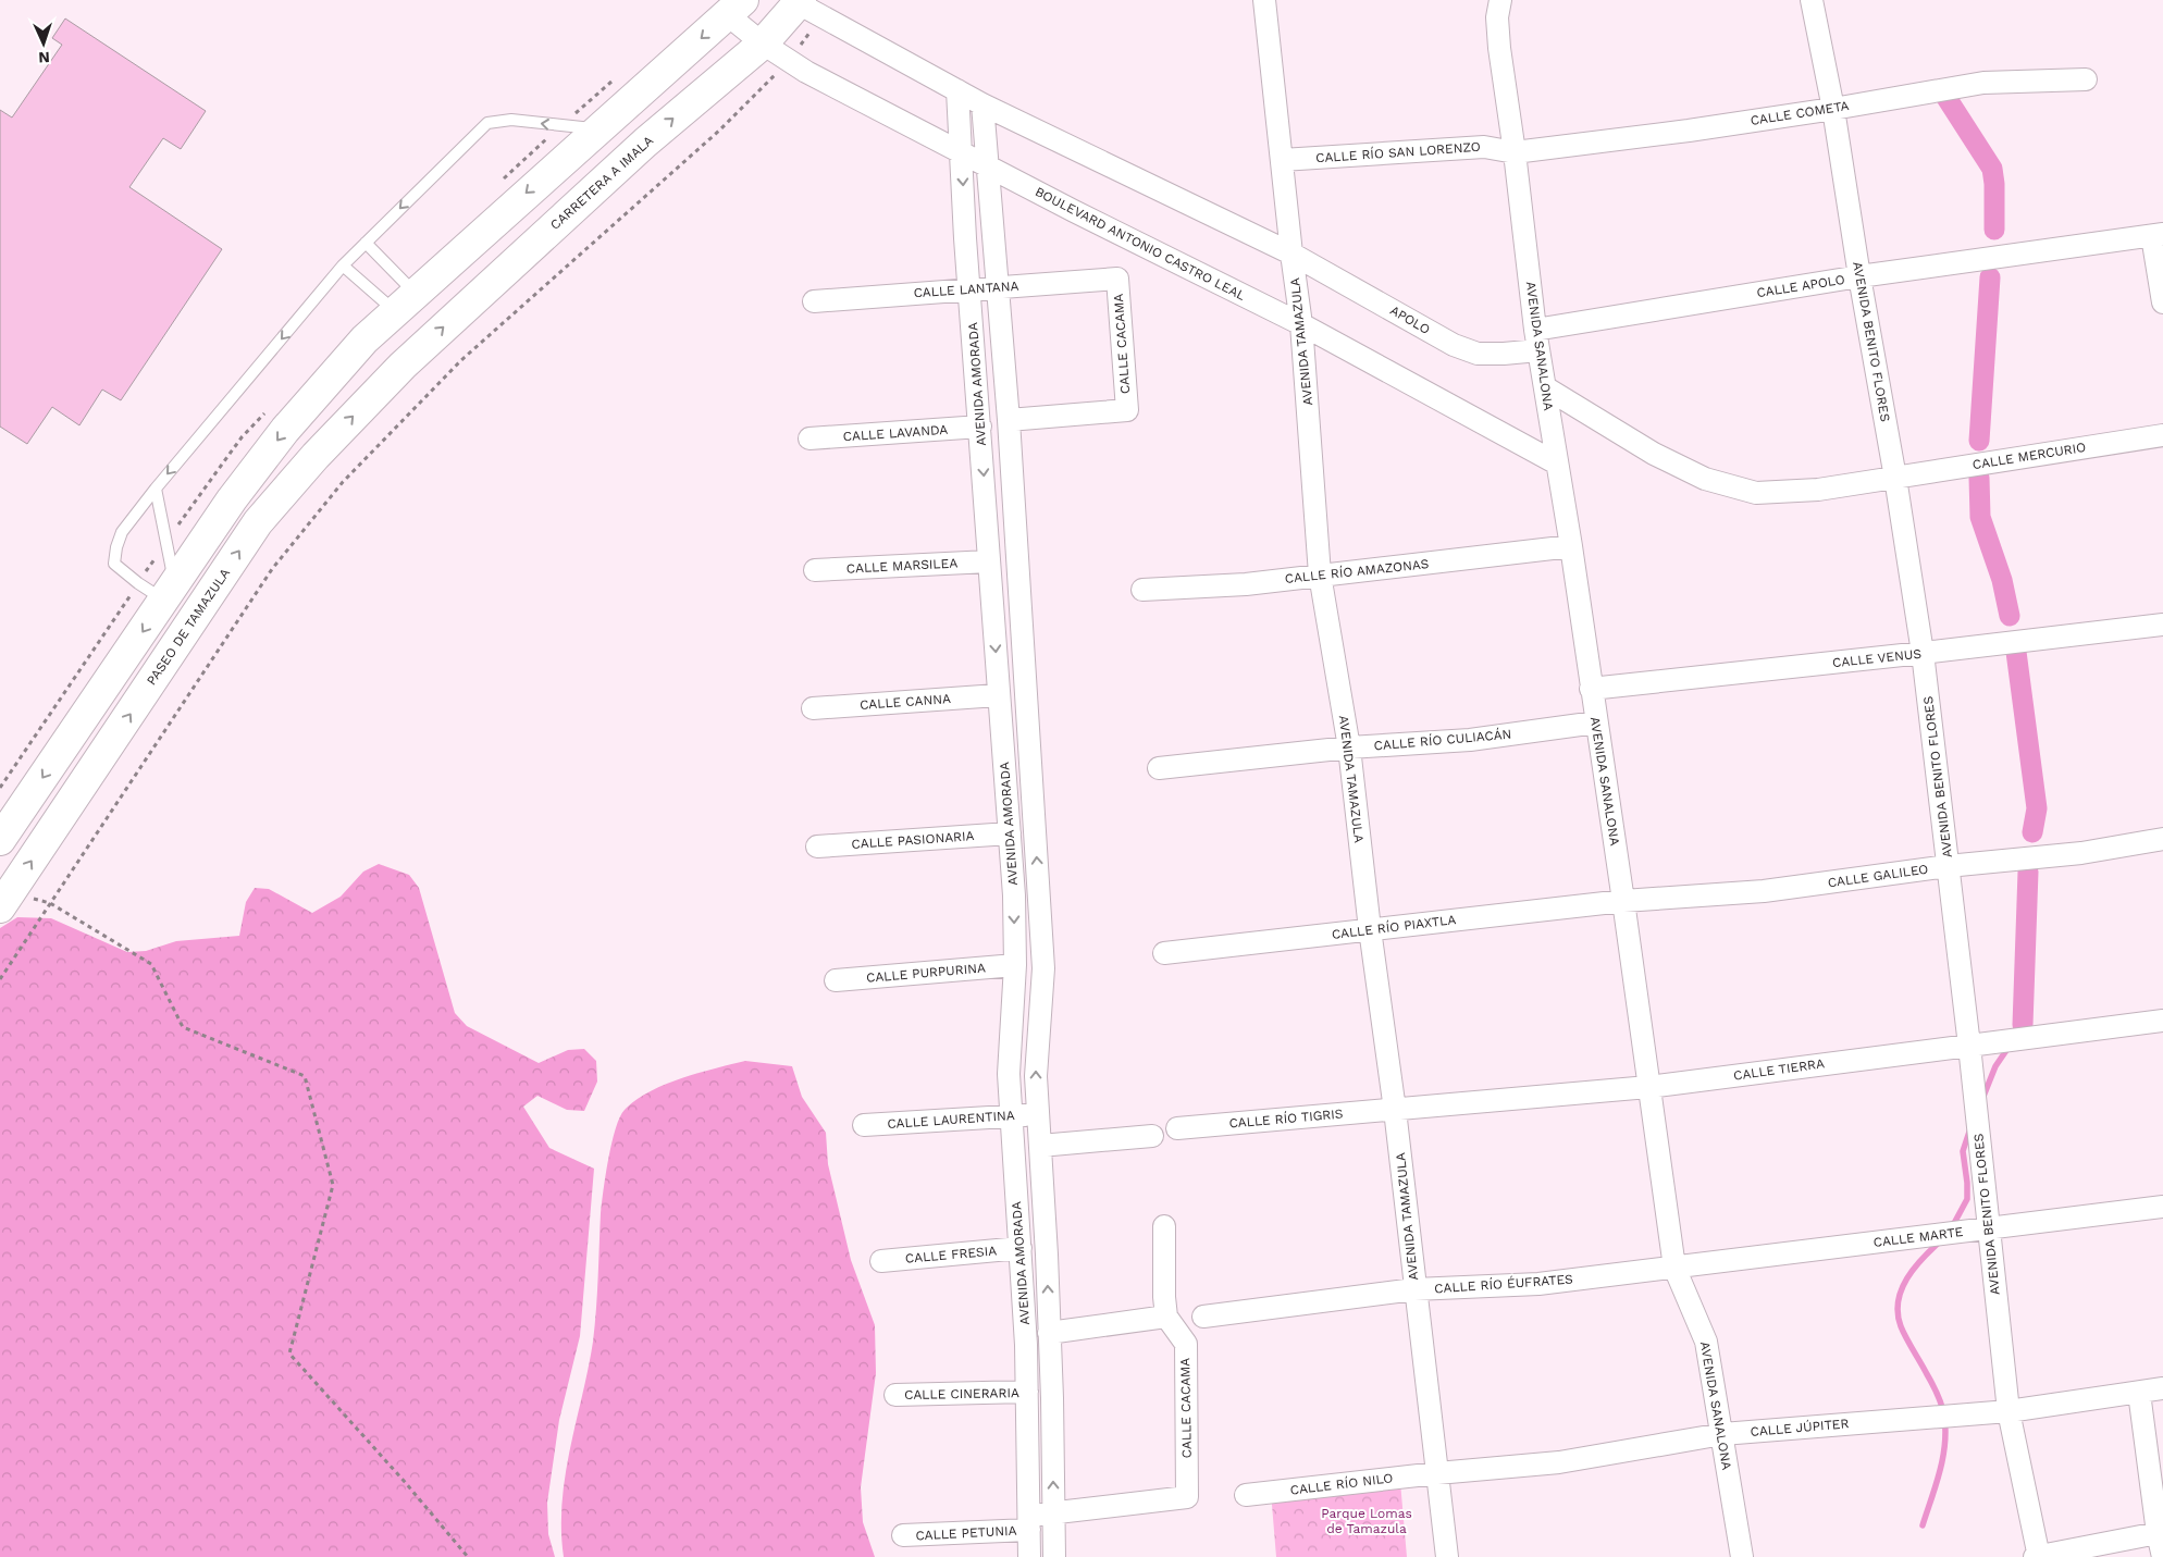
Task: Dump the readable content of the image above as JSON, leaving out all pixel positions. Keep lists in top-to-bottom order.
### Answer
{
  "streets": {
    "main road": ["CARRETERA A IMALA", "PASEO DE TAMAZULA"],
    "street": [
      "CALLE COMETA",
      "CALLE RÍO SAN LORENZO",
      "BOULEVARD ANTONIO CASTRO LEAL",
      "CALLE APOLO",
      "CALLE LANTANA",
      "APOLO",
      "AVENIDA TAMAZULA",
      "AVENIDA BENITO FLORES",
      "CALLE CACAMA",
      "AVENIDA SANALONA",
      "AVENIDA AMORADA",
      "CALLE LAVANDA",
      "CALLE MERCURIO",
      "CALLE MARSILEA",
      "CALLE RÍO AMAZONAS",
      "CALLE VENUS",
      "CALLE CANNA",
      "CALLE RÍO CULIACÁN",
      "CALLE PASIONARIA",
      "CALLE GALILEO",
      "CALLE RÍO PIAXTLA",
      "CALLE PURPURINA",
      "CALLE TIERRA",
      "CALLE RÍO TIGRIS",
      "CALLE LAURENTINA",
      "CALLE MARTE",
      "CALLE FRESIA",
      "CALLE RÍO ÉUFRATES",
      "CALLE CINERARIA",
      "CALLE JÚPITER",
      "CALLE RÍO NILO",
      "CALLE PETUNIA"
    ]
  },
  "crossings": [
    ["CALLE COMETA", "CALLE RÍO SAN LORENZO"],
    ["CALLE COMETA", "AVENIDA BENITO FLORES"],
    ["CALLE COMETA", "AVENIDA SANALONA"],
    ["CALLE RÍO SAN LORENZO", "AVENIDA TAMAZULA"],
    ["CALLE RÍO SAN LORENZO", "AVENIDA SANALONA"],
    ["CARRETERA A IMALA", "BOULEVARD ANTONIO CASTRO LEAL"],
    ["CARRETERA A IMALA", "PASEO DE TAMAZULA"],
    ["BOULEVARD ANTONIO CASTRO LEAL", "AVENIDA TAMAZULA"],
    ["BOULEVARD ANTONIO CASTRO LEAL", "AVENIDA SANALONA"],
    ["BOULEVARD ANTONIO CASTRO LEAL", "AVENIDA AMORADA"],
    ["CALLE APOLO", "APOLO"],
    ["CALLE APOLO", "AVENIDA BENITO FLORES"],
    ["CALLE APOLO", "AVENIDA SANALONA"],
    ["CALLE LANTANA", "CALLE CACAMA"],
    ["CALLE LANTANA", "AVENIDA AMORADA"],
    ["APOLO", "AVENIDA TAMAZULA"],
    ["APOLO", "AVENIDA SANALONA"],
    ["AVENIDA TAMAZULA", "CALLE RÍO AMAZONAS"],
    ["AVENIDA TAMAZULA", "CALLE RÍO CULIACÁN"],
    ["AVENIDA TAMAZULA", "CALLE RÍO PIAXTLA"],
    ["AVENIDA TAMAZULA", "CALLE TIERRA"],
    ["AVENIDA TAMAZULA", "CALLE RÍO TIGRIS"],
    ["AVENIDA TAMAZULA", "CALLE RÍO ÉUFRATES"],
    ["AVENIDA TAMAZULA", "CALLE JÚPITER"],
    ["AVENIDA TAMAZULA", "CALLE RÍO NILO"],
    ["AVENIDA BENITO FLORES", "CALLE MERCURIO"],
    ["AVENIDA BENITO FLORES", "CALLE VENUS"],
    ["AVENIDA BENITO FLORES", "CALLE GALILEO"],
    ["AVENIDA BENITO FLORES", "CALLE TIERRA"],
    ["AVENIDA BENITO FLORES", "CALLE MARTE"],
    ["AVENIDA BENITO FLORES", "CALLE JÚPITER"],
    ["CALLE CACAMA", "AVENIDA AMORADA"],
    ["CALLE CACAMA", "CALLE PETUNIA"],
    ["AVENIDA SANALONA", "CALLE MERCURIO"],
    ["AVENIDA SANALONA", "CALLE RÍO AMAZONAS"],
    ["AVENIDA SANALONA", "CALLE VENUS"],
    ["AVENIDA SANALONA", "CALLE RÍO CULIACÁN"],
    ["AVENIDA SANALONA", "CALLE GALILEO"],
    ["AVENIDA SANALONA", "CALLE RÍO PIAXTLA"],
    ["AVENIDA SANALONA", "CALLE TIERRA"],
    ["AVENIDA SANALONA", "CALLE MARTE"],
    ["AVENIDA SANALONA", "CALLE RÍO ÉUFRATES"],
    ["AVENIDA SANALONA", "CALLE JÚPITER"],
    ["AVENIDA AMORADA", "CALLE LAVANDA"],
    ["AVENIDA AMORADA", "CALLE MARSILEA"],
    ["AVENIDA AMORADA", "CALLE CANNA"],
    ["AVENIDA AMORADA", "CALLE PASIONARIA"],
    ["AVENIDA AMORADA", "CALLE PURPURINA"],
    ["AVENIDA AMORADA", "CALLE LAURENTINA"],
    ["AVENIDA AMORADA", "CALLE FRESIA"],
    ["AVENIDA AMORADA", "CALLE CINERARIA"],
    ["AVENIDA AMORADA", "CALLE PETUNIA"],
    ["CALLE GALILEO", "CALLE RÍO PIAXTLA"],
    ["CALLE TIERRA", "CALLE RÍO TIGRIS"],
    ["CALLE MARTE", "CALLE RÍO ÉUFRATES"],
    ["CALLE JÚPITER", "CALLE RÍO NILO"]
  ],
  "parks": ["Parque Lomas de Tamazula"],
  "north": "bottom"
}
